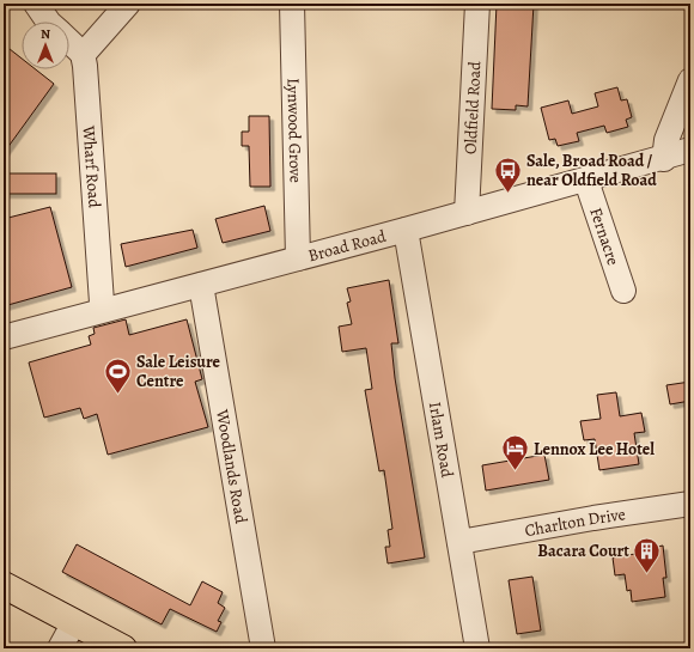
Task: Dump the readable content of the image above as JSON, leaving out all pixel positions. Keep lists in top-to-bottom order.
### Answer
{
  "streets": {
    "street": [
      "Oldfield Road",
      "Lynwood Grove",
      "Wharf Road",
      "Fernacre",
      "Broad Road",
      "Irlam Road",
      "Woodlands Road",
      "Charlton Drive"
    ]
  },
  "crossings": [
    ["Oldfield Road", "Broad Road"],
    ["Lynwood Grove", "Broad Road"],
    ["Wharf Road", "Broad Road"],
    ["Fernacre", "Broad Road"],
    ["Broad Road", "Irlam Road"],
    ["Broad Road", "Woodlands Road"],
    ["Irlam Road", "Charlton Drive"]
  ],
  "places": {
    "bus stop": ["Sale, Broad Road / near Oldfield Road"],
    "sports": ["Sale Leisure Centre"],
    "hotel": ["Lennox Lee Hotel"],
    "building": ["Bacara Court"]
  },
  "north": "top"
}
